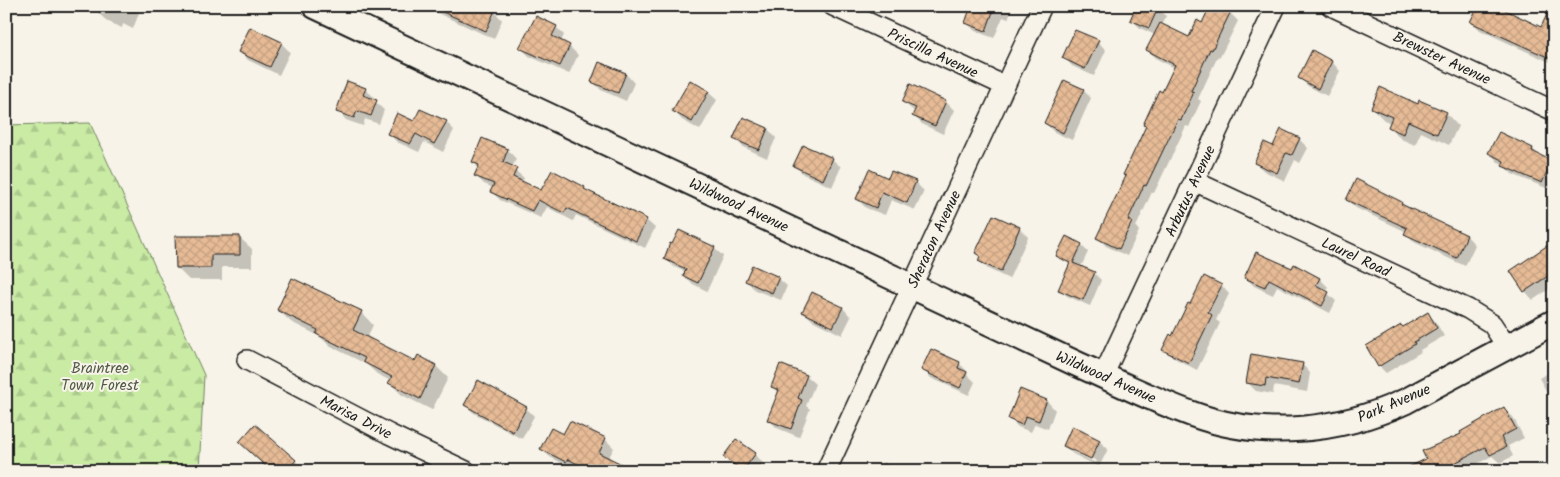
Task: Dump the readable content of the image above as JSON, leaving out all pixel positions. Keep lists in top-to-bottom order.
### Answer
{
  "streets": {
    "street": [
      "Priscilla Avenue",
      "Brewster Avenue",
      "Arbutus Avenue",
      "Wildwood Avenue",
      "Sheraton Avenue",
      "Laurel Road",
      "Park Avenue",
      "Marisa Drive"
    ]
  },
  "crossings": [
    ["Priscilla Avenue", "Sheraton Avenue"],
    ["Arbutus Avenue", "Wildwood Avenue"],
    ["Arbutus Avenue", "Laurel Road"],
    ["Wildwood Avenue", "Sheraton Avenue"],
    ["Wildwood Avenue", "Park Avenue"],
    ["Laurel Road", "Park Avenue"]
  ],
  "parks": ["Braintree Town Forest"]
}
